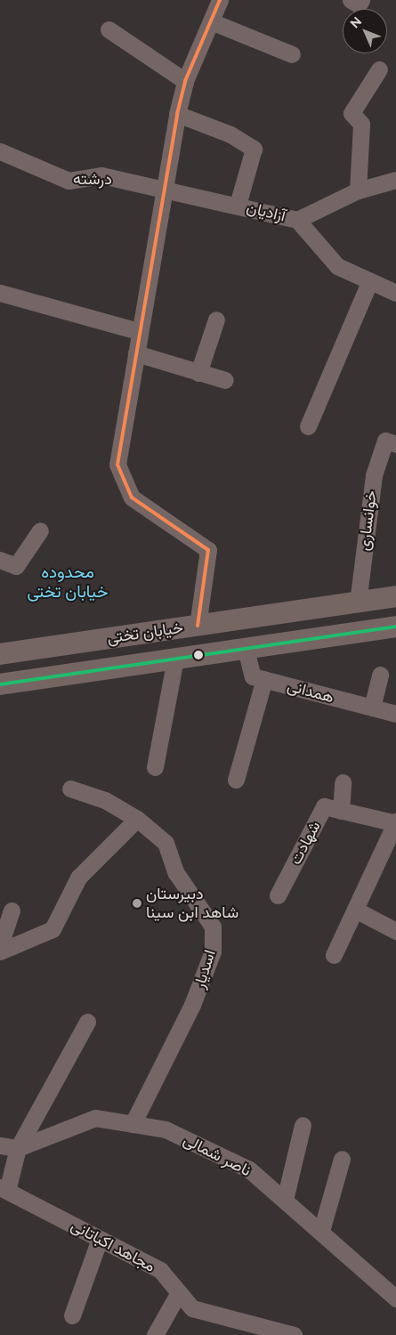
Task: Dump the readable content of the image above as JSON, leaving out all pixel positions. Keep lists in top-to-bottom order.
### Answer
{
  "streets": {
    "main road": ["خیابان تختی"],
    "street": [
      "درشته",
      "آزادیان",
      "خوانساری",
      "همدانی",
      "شهادت",
      "اسدیار",
      "ناصر شمالی",
      "مجاهد اکباتانی"
    ]
  },
  "crossings": [
    ["درشته", "آزادیان"],
    ["خوانساری", "خیابان تختی"],
    ["خیابان تختی", "همدانی"],
    ["اسدیار", "ناصر شمالی"]
  ],
  "districts": ["محدوده خیابان تختی"],
  "places": ["دبیرستان شاهد ابن سینا"],
  "north": "top left"
}
